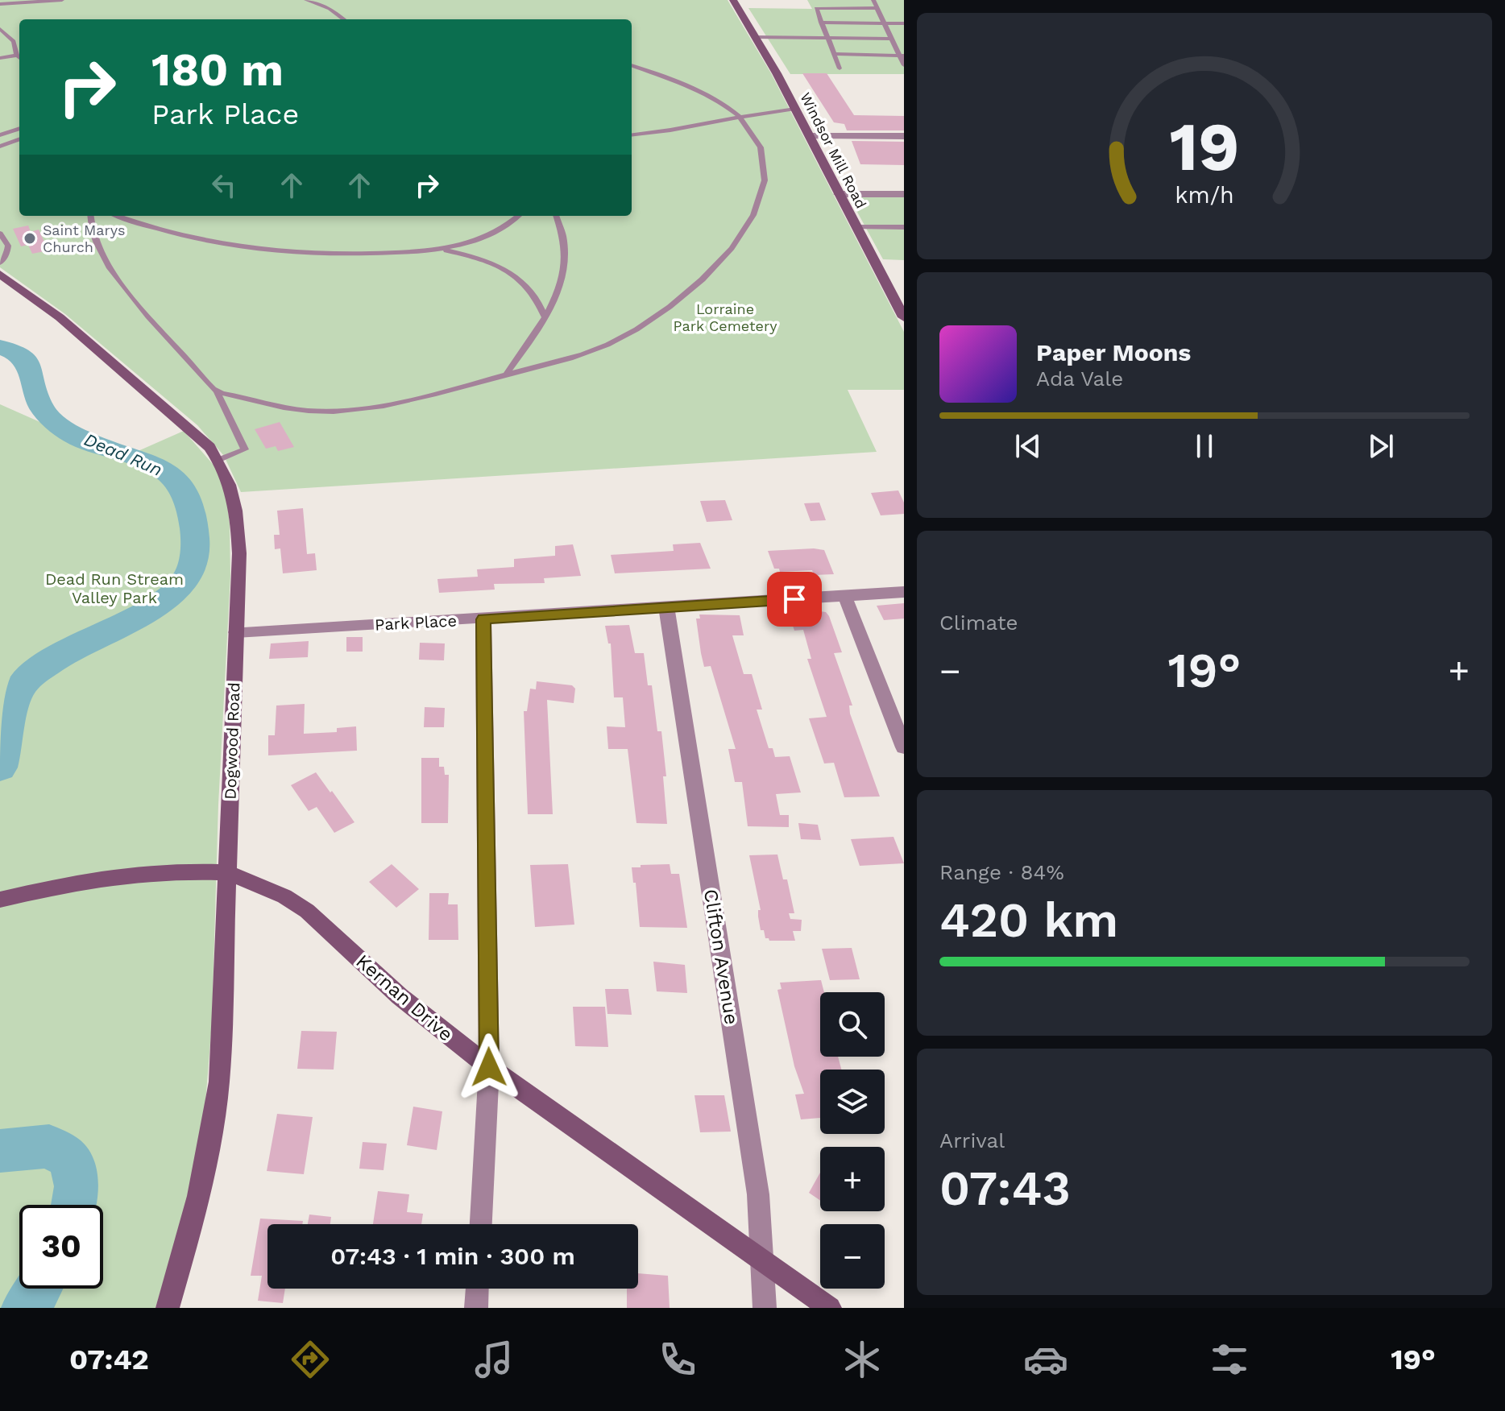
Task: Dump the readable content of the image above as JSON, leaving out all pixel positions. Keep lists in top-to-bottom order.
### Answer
{
  "streets": {
    "main road": ["Windsor Mill Road", "Dogwood Road", "Kernan Drive"],
    "street": ["Park Place", "Clifton Avenue"]
  },
  "crossings": [
    ["Park Place", "Dogwood Road"],
    ["Park Place", "Clifton Avenue"],
    ["Dogwood Road", "Kernan Drive"],
    ["Clifton Avenue", "Kernan Drive"]
  ],
  "water": ["Dead Run"],
  "parks": ["Lorraine Park Cemetery", "Dead Run Stream Valley Park"],
  "places": ["Saint Marys Church"],
  "page": {
    "turn": ["180 m", "Park Place"],
    "song": ["Paper Moons", "Ada Vale"],
    "tile": [
      "Climate",
      ["Range · 84%", "420 km"],
      ["Arrival", "07:43"]
    ],
    "heat": ["−", "19°", "+"],
    "map_buttons": ["+", "−"],
    "limit": "30",
    "trip": "07:43 · 1 min · 300 m",
    "tabs": ["07:42", "19°"],
    "gauge": ["19", "km/h"]
  }
}
